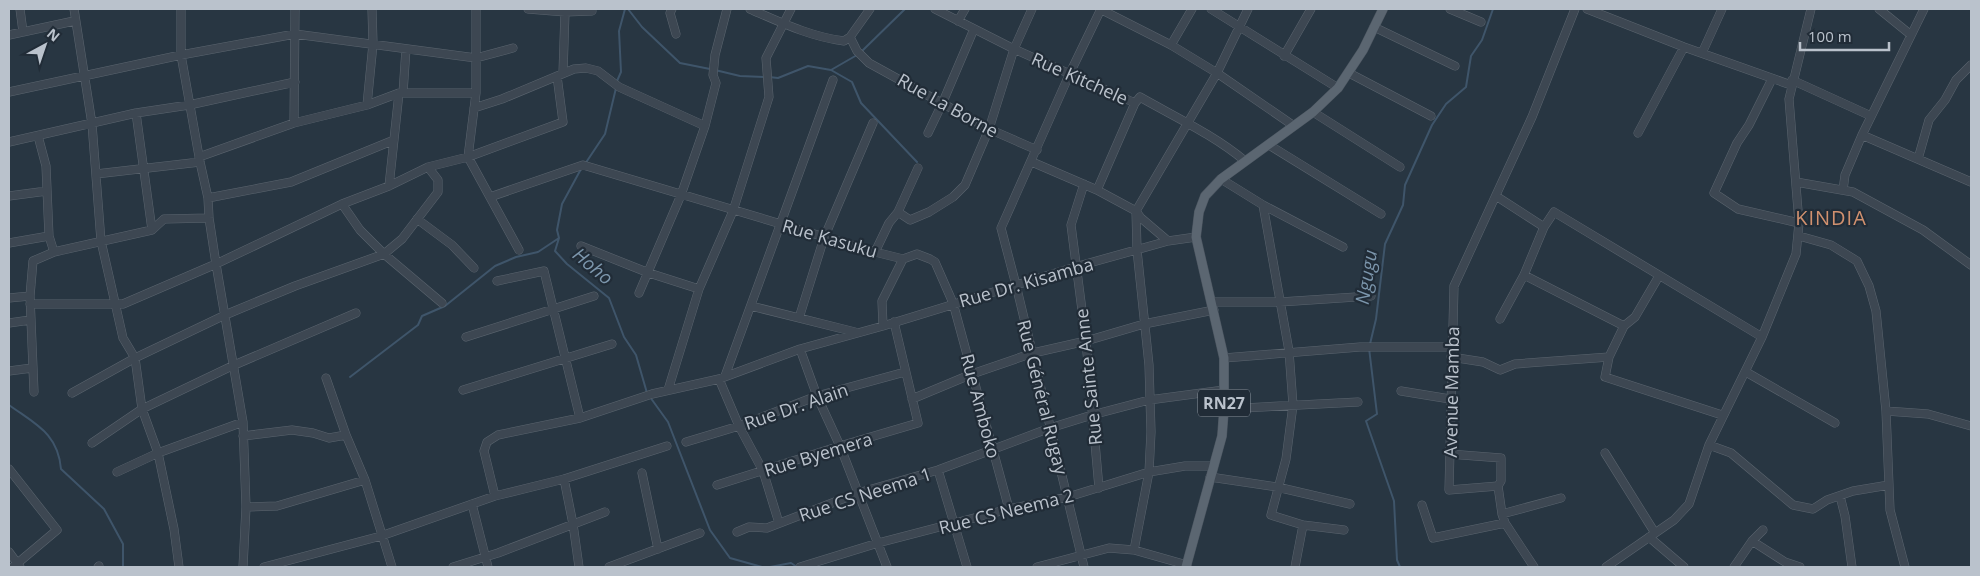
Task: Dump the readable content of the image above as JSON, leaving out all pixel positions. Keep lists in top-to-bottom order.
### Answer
{
  "streets": {
    "main road": ["RN27"],
    "street": [
      "Rue Kitchele",
      "Rue La Borne",
      "Rue Kasuku",
      "Rue Dr. Kisamba",
      "Rue Sainte Anne",
      "Avenue Mamba",
      "Rue Général Rugay",
      "Rue Dr. Alain",
      "Rue Amboko",
      "Rue Byemera",
      "Rue CS Neema 1",
      "Rue CS Neema 2"
    ]
  },
  "crossings": [
    ["Rue Kitchele", "Rue Général Rugay"],
    ["Rue Kitchele", "RN27"],
    ["Rue La Borne", "Rue Général Rugay"],
    ["Rue Kasuku", "Rue Dr. Kisamba"],
    ["Rue Kasuku", "Rue Amboko"],
    ["Rue Dr. Kisamba", "Rue Sainte Anne"],
    ["Rue Dr. Kisamba", "Rue Général Rugay"],
    ["Rue Dr. Kisamba", "RN27"],
    ["Rue Dr. Kisamba", "Rue Amboko"],
    ["Rue Sainte Anne", "Rue CS Neema 1"],
    ["Rue Sainte Anne", "Rue CS Neema 2"],
    ["Rue Général Rugay", "Rue CS Neema 1"],
    ["Rue Général Rugay", "Rue CS Neema 2"],
    ["RN27", "Rue CS Neema 1"],
    ["RN27", "Rue CS Neema 2"],
    ["Rue Amboko", "Rue CS Neema 1"],
    ["Rue Amboko", "Rue CS Neema 2"]
  ],
  "districts": ["KINDIA"],
  "water": ["Hoho", "Ngugu"],
  "scale_bar": "100 m",
  "north": "top right"
}
